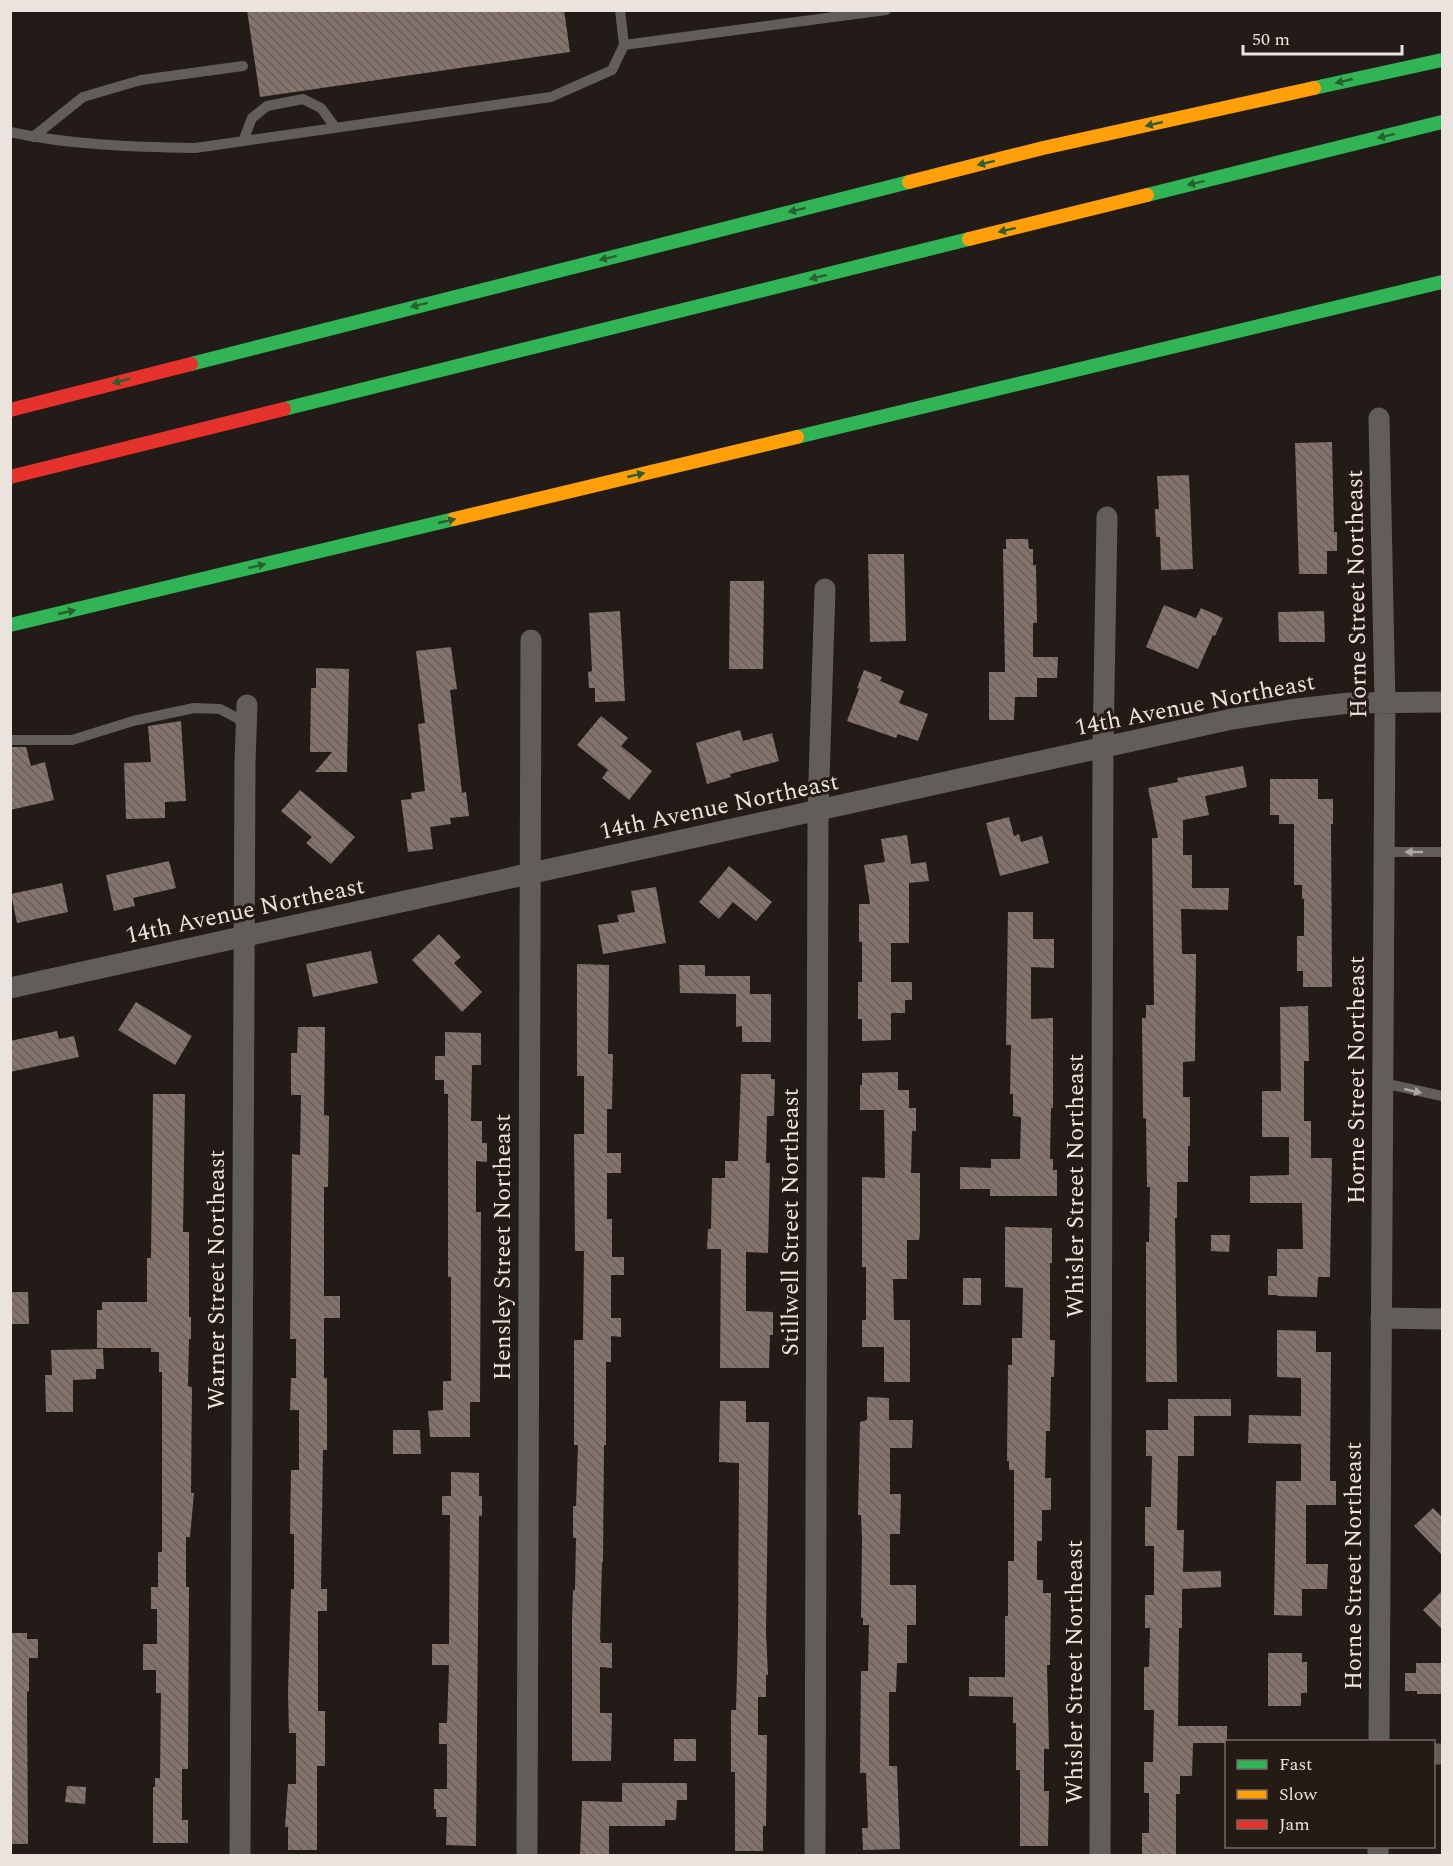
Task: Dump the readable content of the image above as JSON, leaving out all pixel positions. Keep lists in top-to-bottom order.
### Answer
{
  "streets": {
    "street": [
      "Horne Street Northeast",
      "14th Avenue Northeast",
      "Whisler Street Northeast",
      "Stillwell Street Northeast",
      "Hensley Street Northeast",
      "Warner Street Northeast"
    ]
  },
  "crossings": [
    ["Horne Street Northeast", "14th Avenue Northeast"],
    ["14th Avenue Northeast", "Whisler Street Northeast"],
    ["14th Avenue Northeast", "Stillwell Street Northeast"],
    ["14th Avenue Northeast", "Hensley Street Northeast"],
    ["14th Avenue Northeast", "Warner Street Northeast"]
  ],
  "legend": ["Fast", "Slow", "Jam"],
  "scale_bar": "50 m"
}
